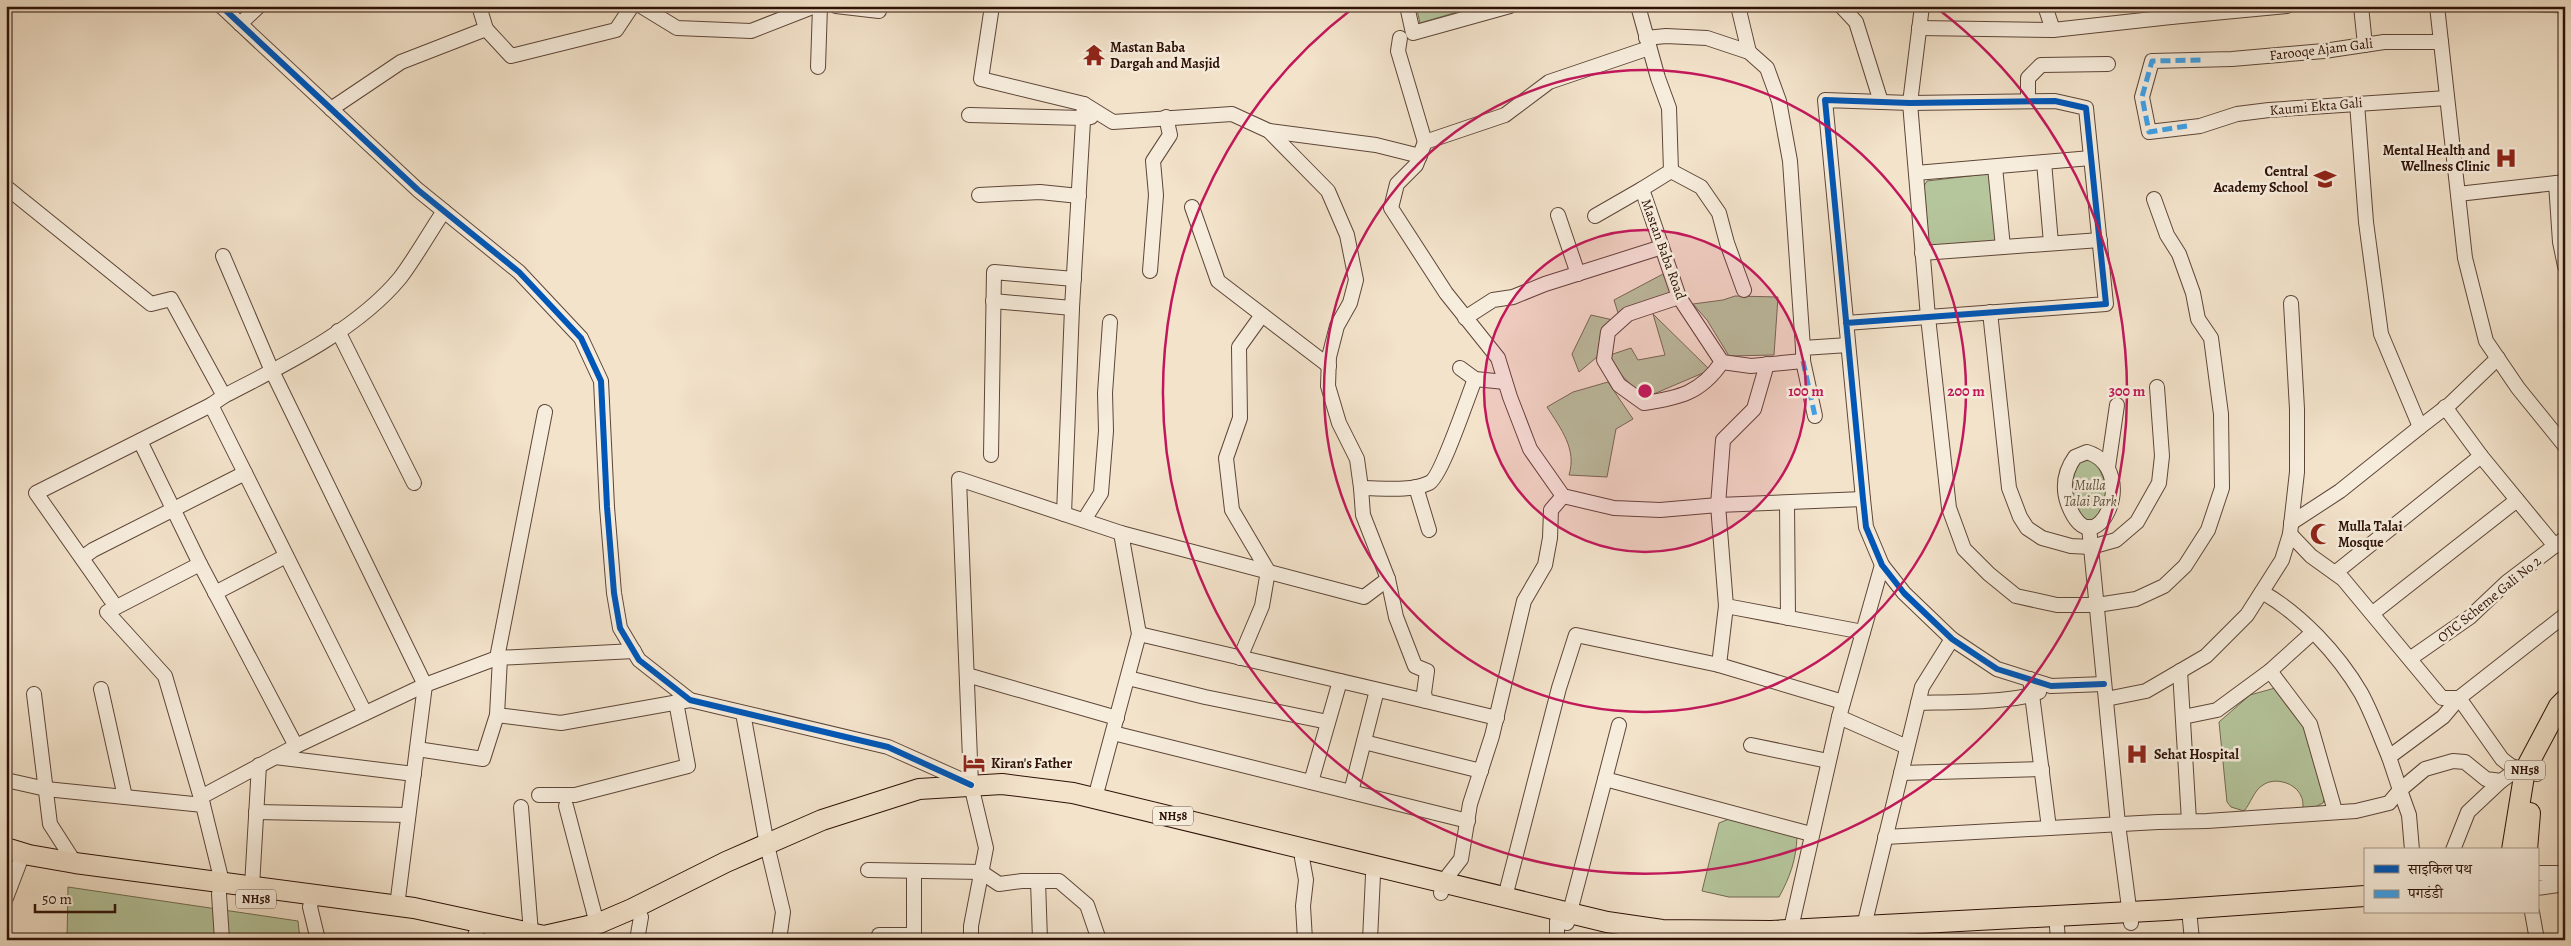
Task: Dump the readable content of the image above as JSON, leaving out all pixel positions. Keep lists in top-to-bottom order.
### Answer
{
  "streets": {
    "highway": ["NH58"],
    "street": [
      "Farooqe Ajam Gali",
      "Kaumi Ekta Gali",
      "Mastan Baba Road",
      "OTC Scheme Gali No 2"
    ]
  },
  "crossings": [
    ["Farooqe Ajam Gali", "Kaumi Ekta Gali"]
  ],
  "parks": ["Mulla Talai Park"],
  "places": {
    "temple": ["Mastan Baba Dargah and Masjid"],
    "hospital": ["Mental Health and Wellness Clinic", "Sehat Hospital"],
    "school or university": ["Central Academy School"],
    "mosque": ["Mulla Talai Mosque"],
    "hotel": ["Kiran's Father"]
  },
  "legend": ["साइकिल पथ", "पगडंडी"],
  "scale_bar": "50 m",
  "rings": ["100 m", "200 m", "300 m"]
}
